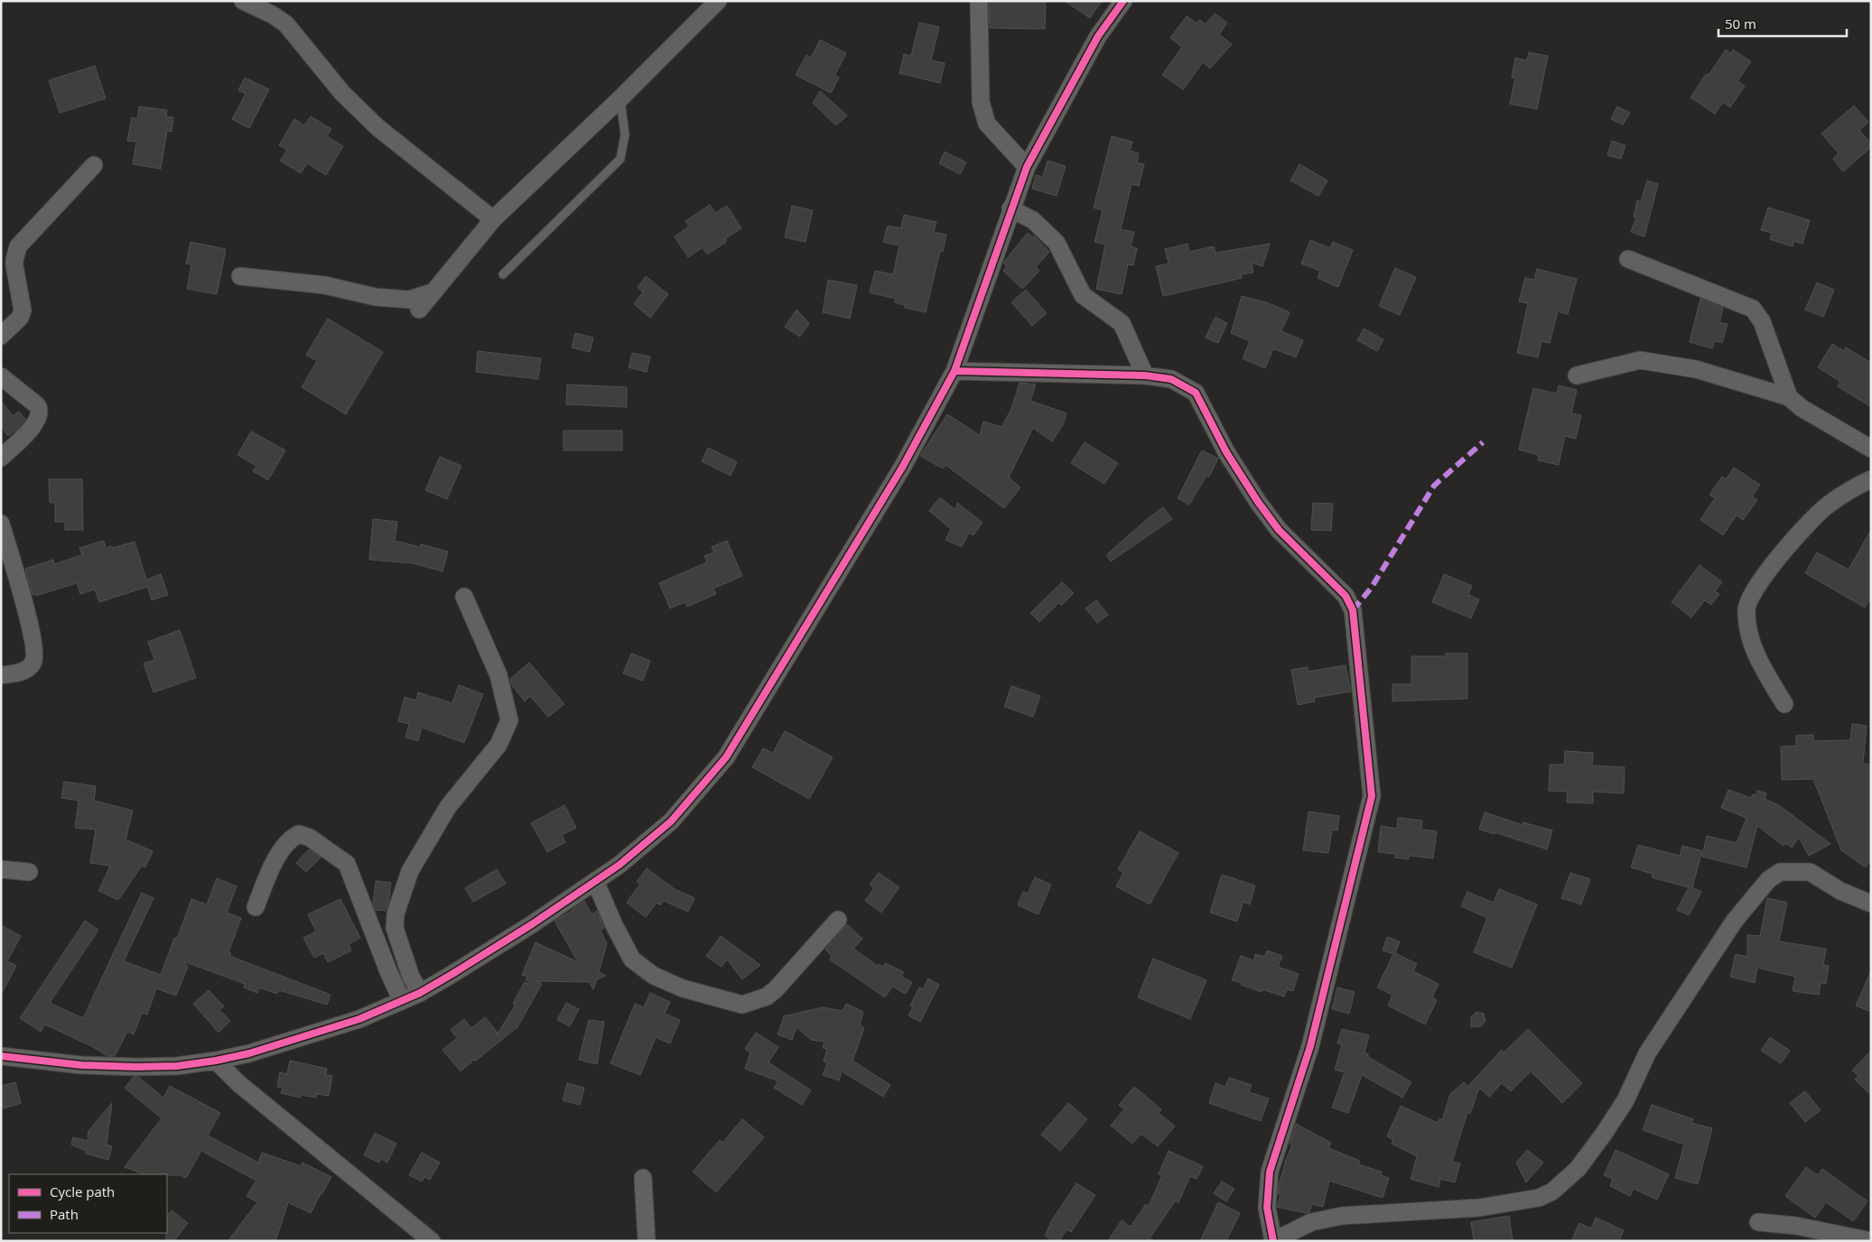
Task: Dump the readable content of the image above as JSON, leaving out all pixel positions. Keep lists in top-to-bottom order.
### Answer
{
  "legend": ["Cycle path", "Path"],
  "scale_bar": "50 m"
}
